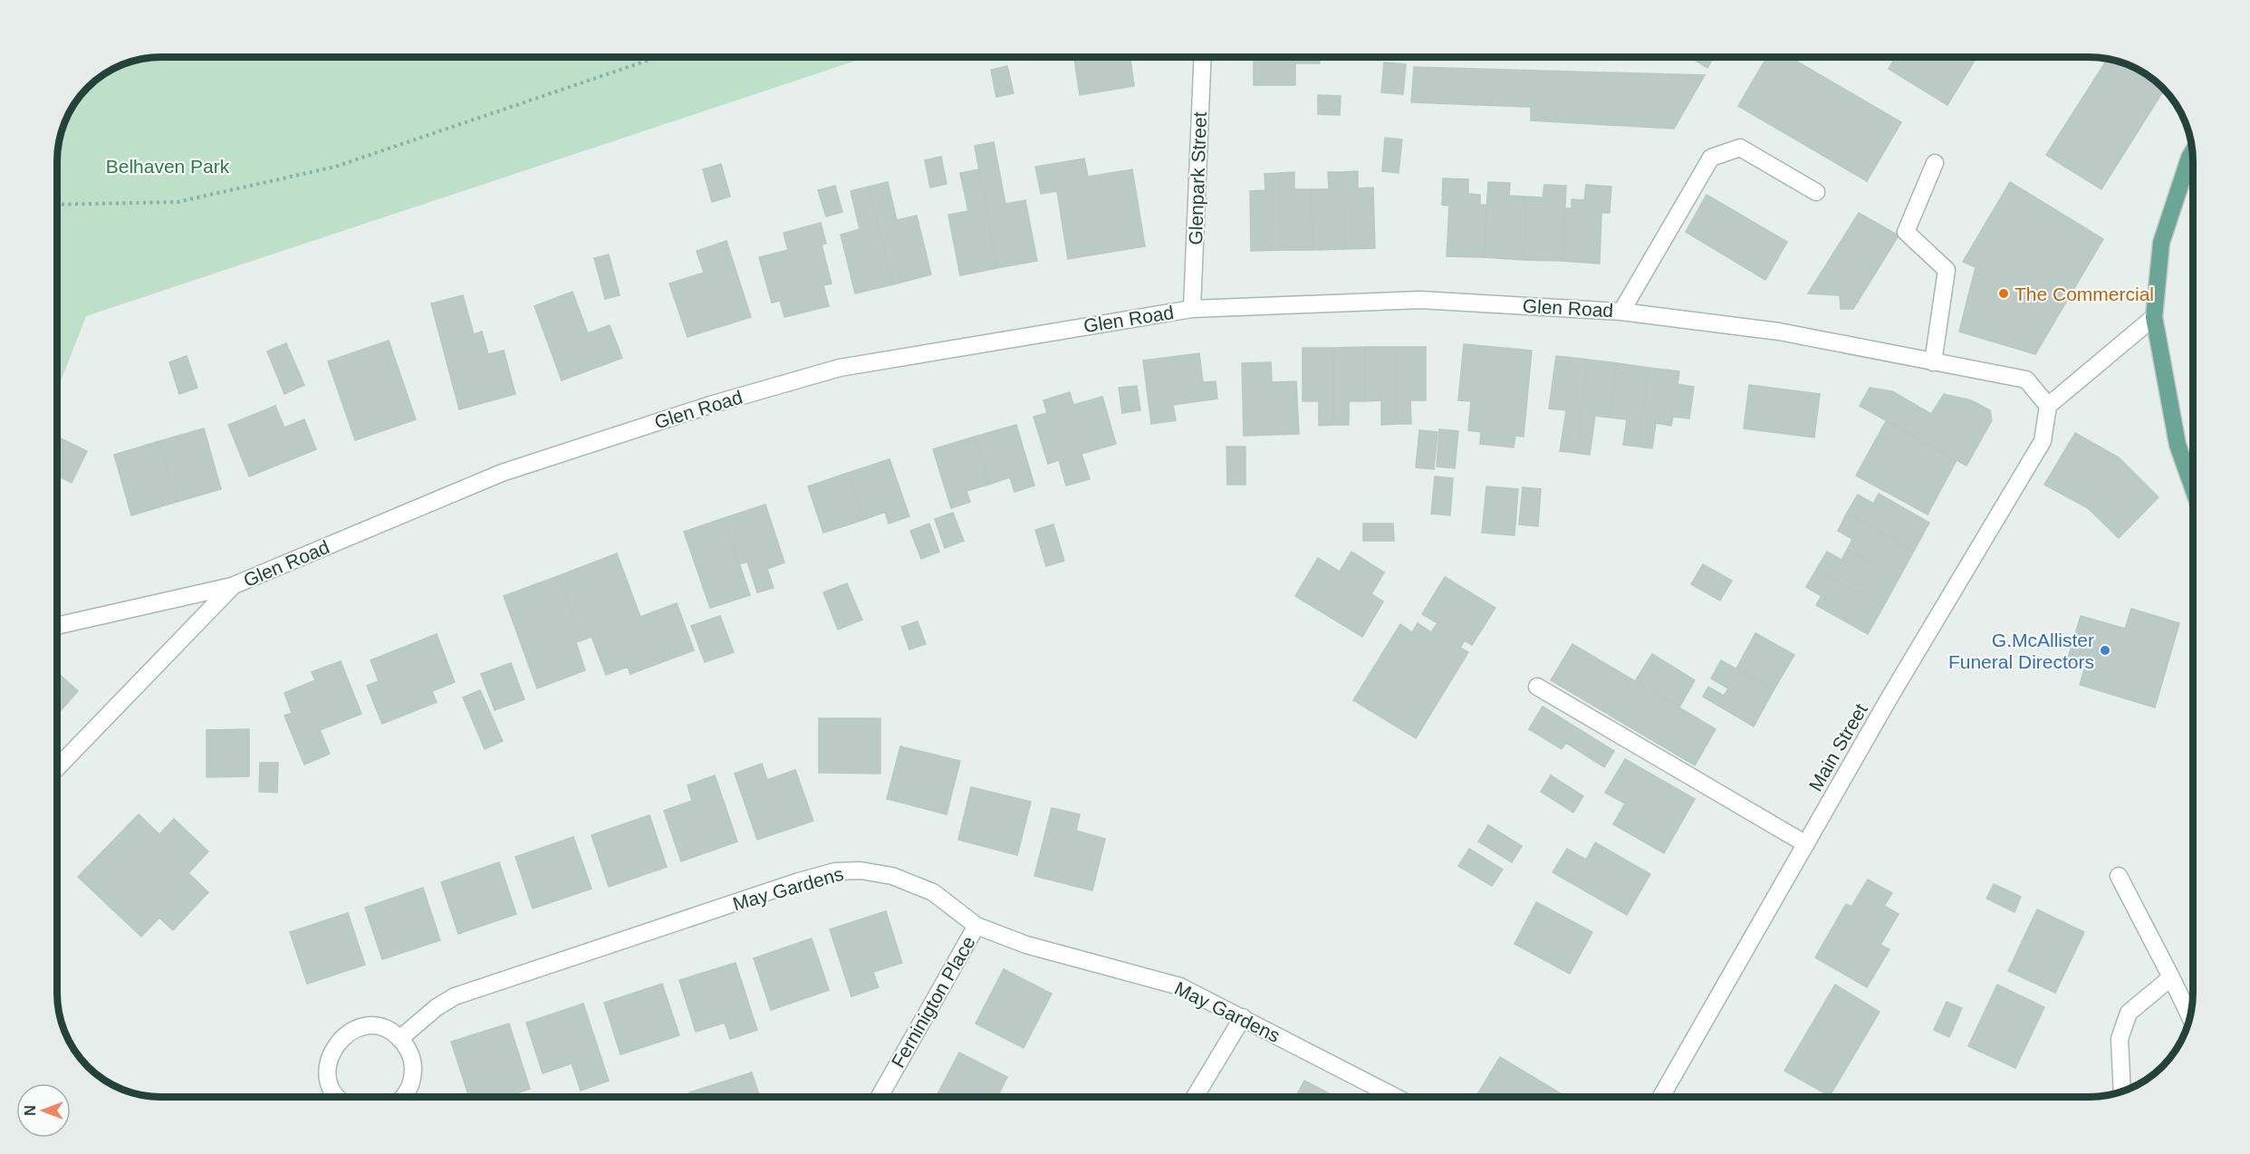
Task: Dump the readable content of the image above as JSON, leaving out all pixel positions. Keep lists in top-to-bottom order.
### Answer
{
  "streets": {
    "street": [
      "Glenpark Street",
      "Glen Road",
      "Main Street",
      "May Gardens",
      "Ferninigton Place"
    ]
  },
  "crossings": [
    ["Glenpark Street", "Glen Road"],
    ["Glen Road", "Main Street"],
    ["May Gardens", "Ferninigton Place"]
  ],
  "parks": ["Belhaven Park"],
  "places": ["The Commercial", "G.McAllister Funeral Directors"],
  "north": "left"
}
